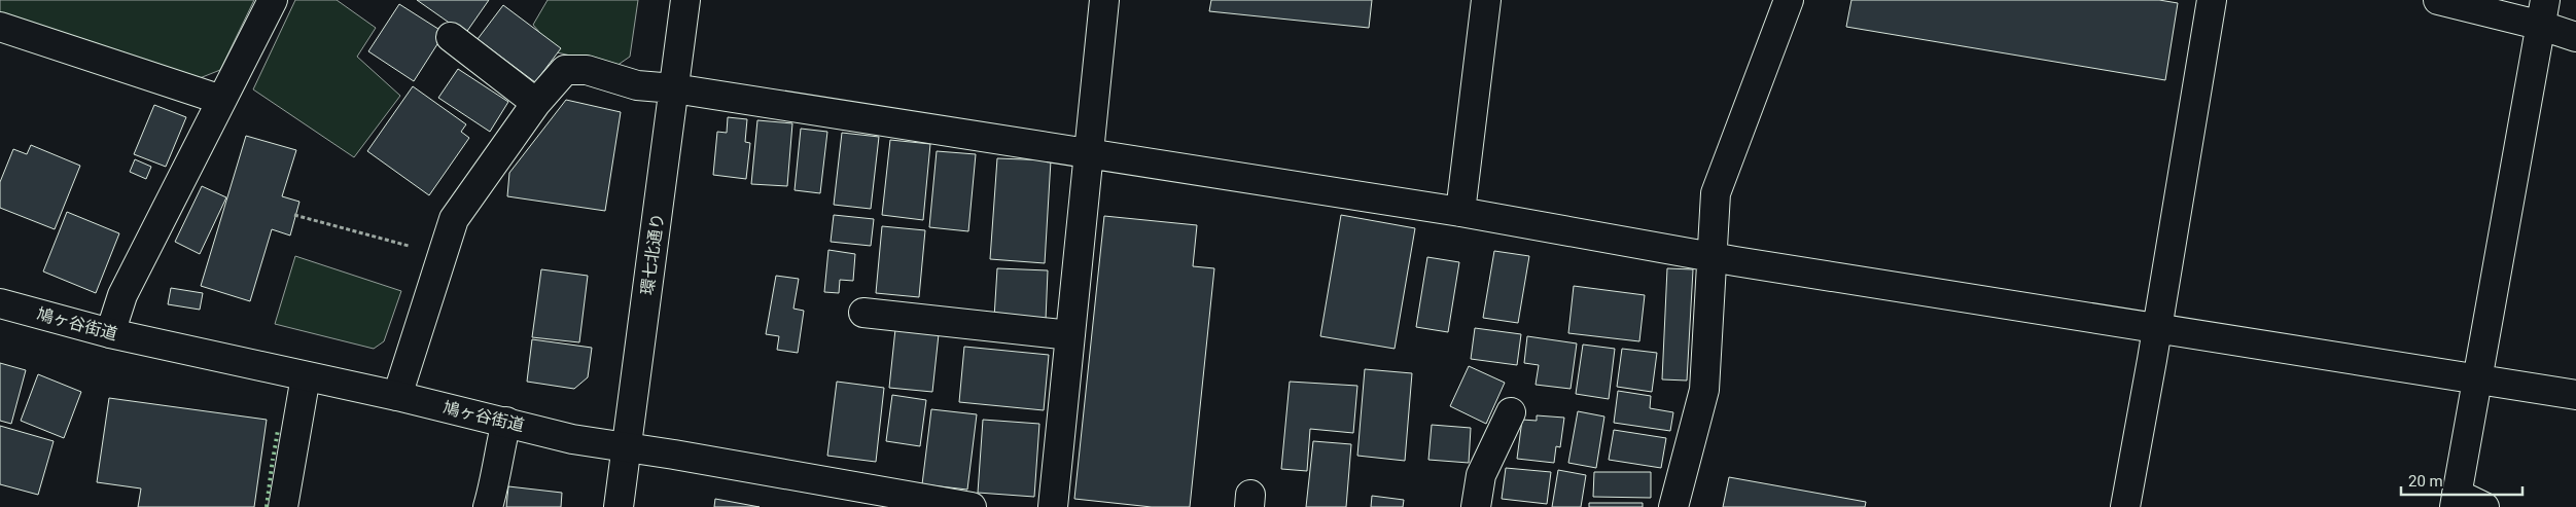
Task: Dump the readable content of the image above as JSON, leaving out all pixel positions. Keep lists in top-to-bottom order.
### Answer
{
  "streets": {
    "street": ["環七北通り", "鳩ヶ谷街道"]
  },
  "crossings": [
    ["環七北通り", "鳩ヶ谷街道"]
  ],
  "scale_bar": "20 m"
}
